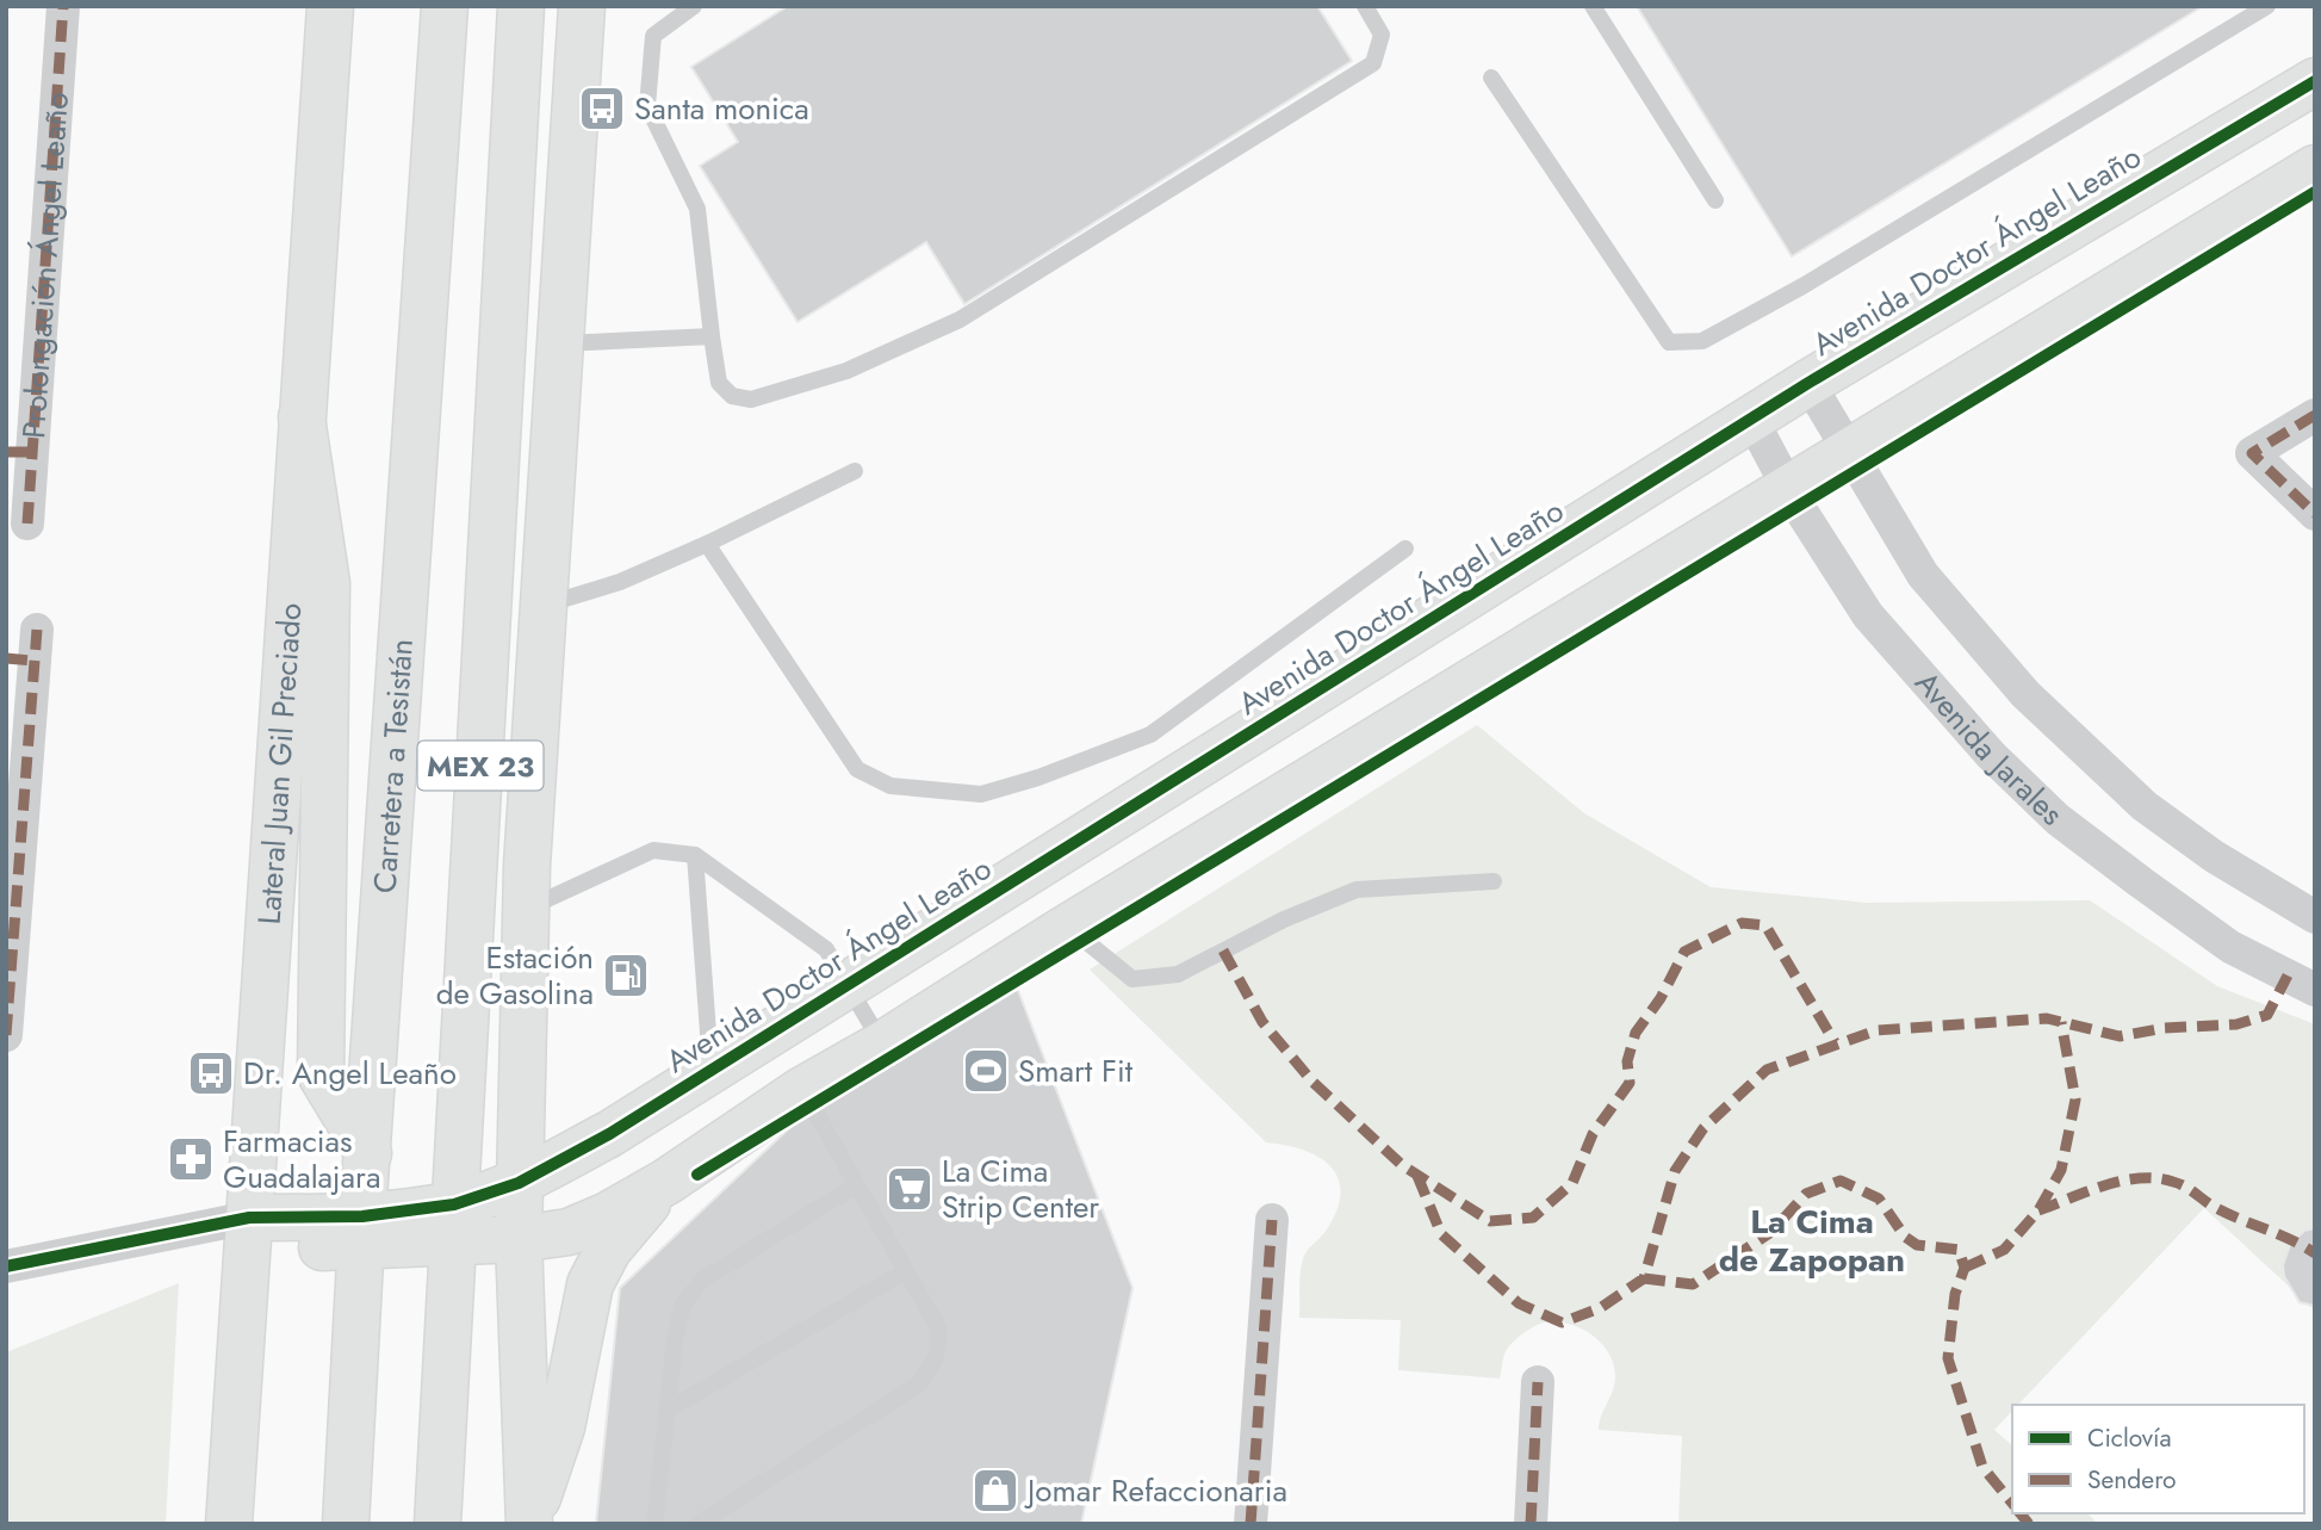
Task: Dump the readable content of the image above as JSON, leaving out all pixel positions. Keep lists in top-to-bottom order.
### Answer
{
  "streets": {
    "main road": [
      "Avenida Doctor Ángel Leaño",
      "Lateral Juan Gil Preciado",
      "Carretera a Tesistán",
      "MEX 23"
    ],
    "street": ["Prolongación Ángel Leaño", "Avenida Jarales"]
  },
  "crossings": [
    ["Avenida Doctor Ángel Leaño", "Avenida Jarales"]
  ],
  "districts": ["La Cima de Zapopan"],
  "places": {
    "bus stop": ["Santa monica", "Dr. Angel Leaño"],
    "fuel station": ["Estación de Gasolina"],
    "sports": ["Smart Fit"],
    "pharmacy": ["Farmacias Guadalajara"],
    "supermarket": ["La Cima Strip Center"],
    "shop": ["Jomar Refaccionaria"]
  },
  "legend": ["Ciclovía", "Sendero"]
}
